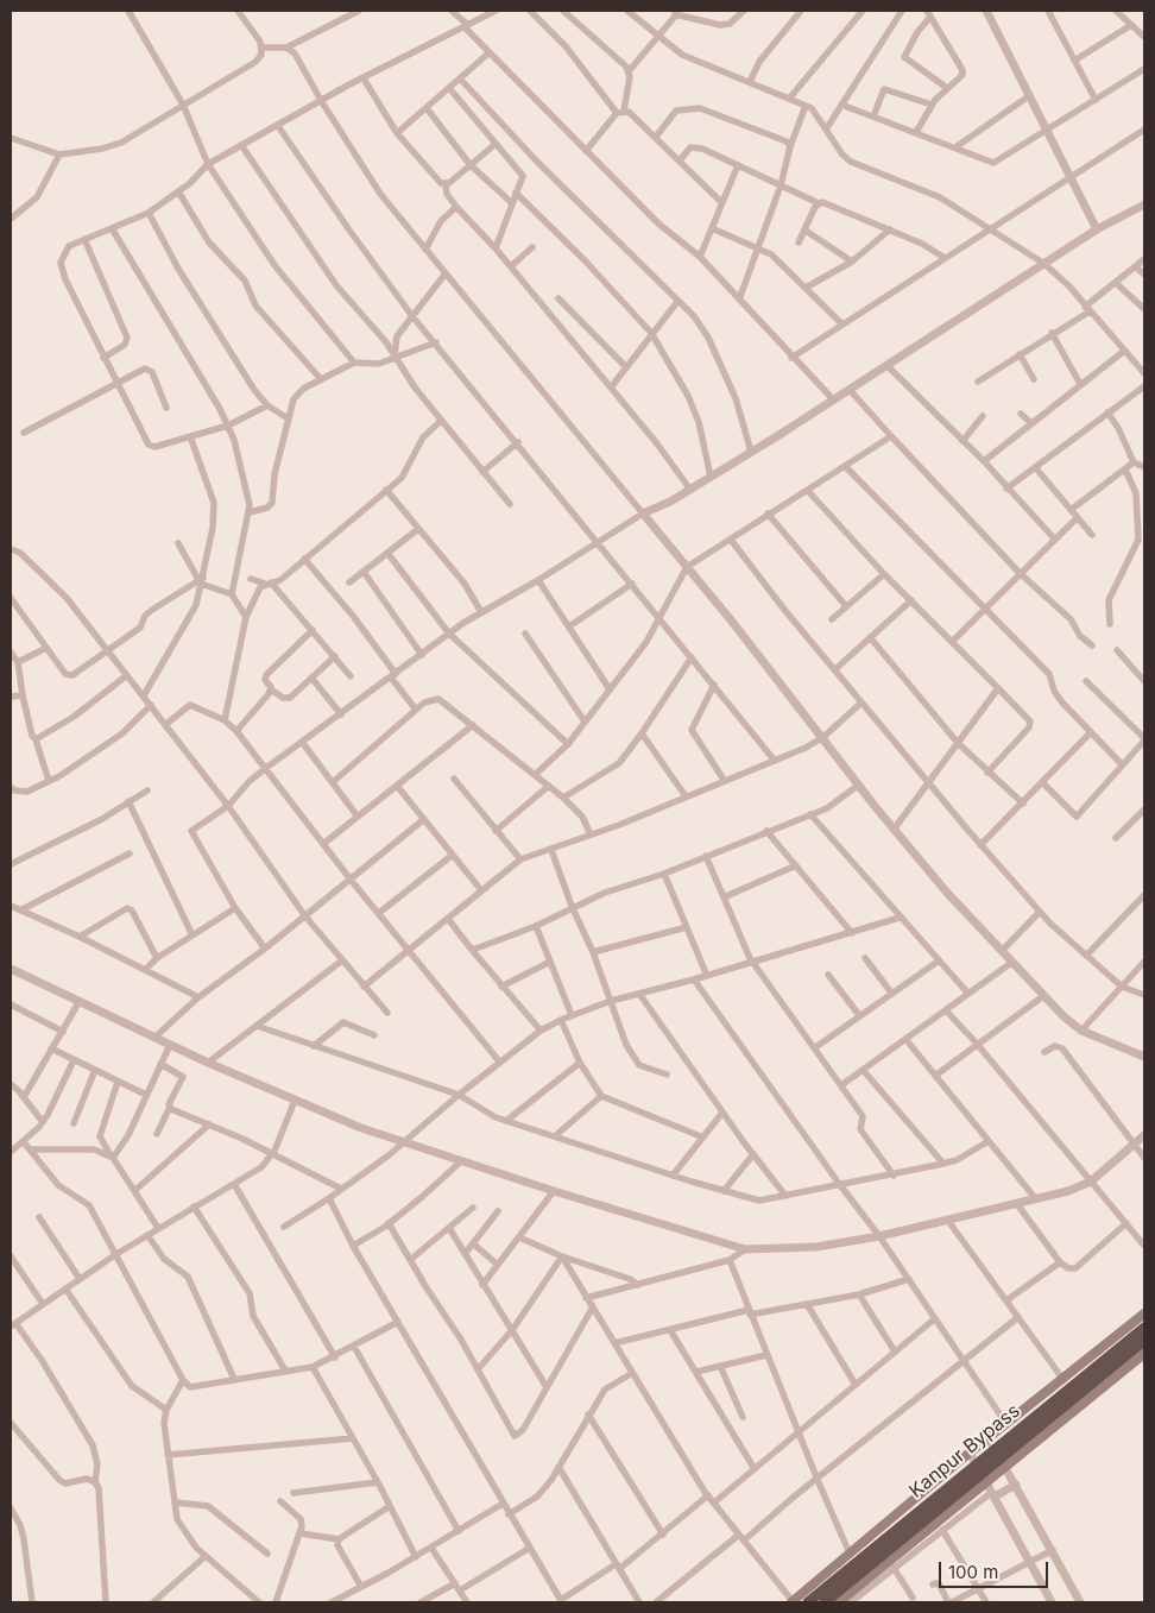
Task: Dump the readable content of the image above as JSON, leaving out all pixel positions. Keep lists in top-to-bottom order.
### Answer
{
  "streets": {
    "highway": ["Kanpur Bypass"]
  },
  "scale_bar": "100 m"
}
